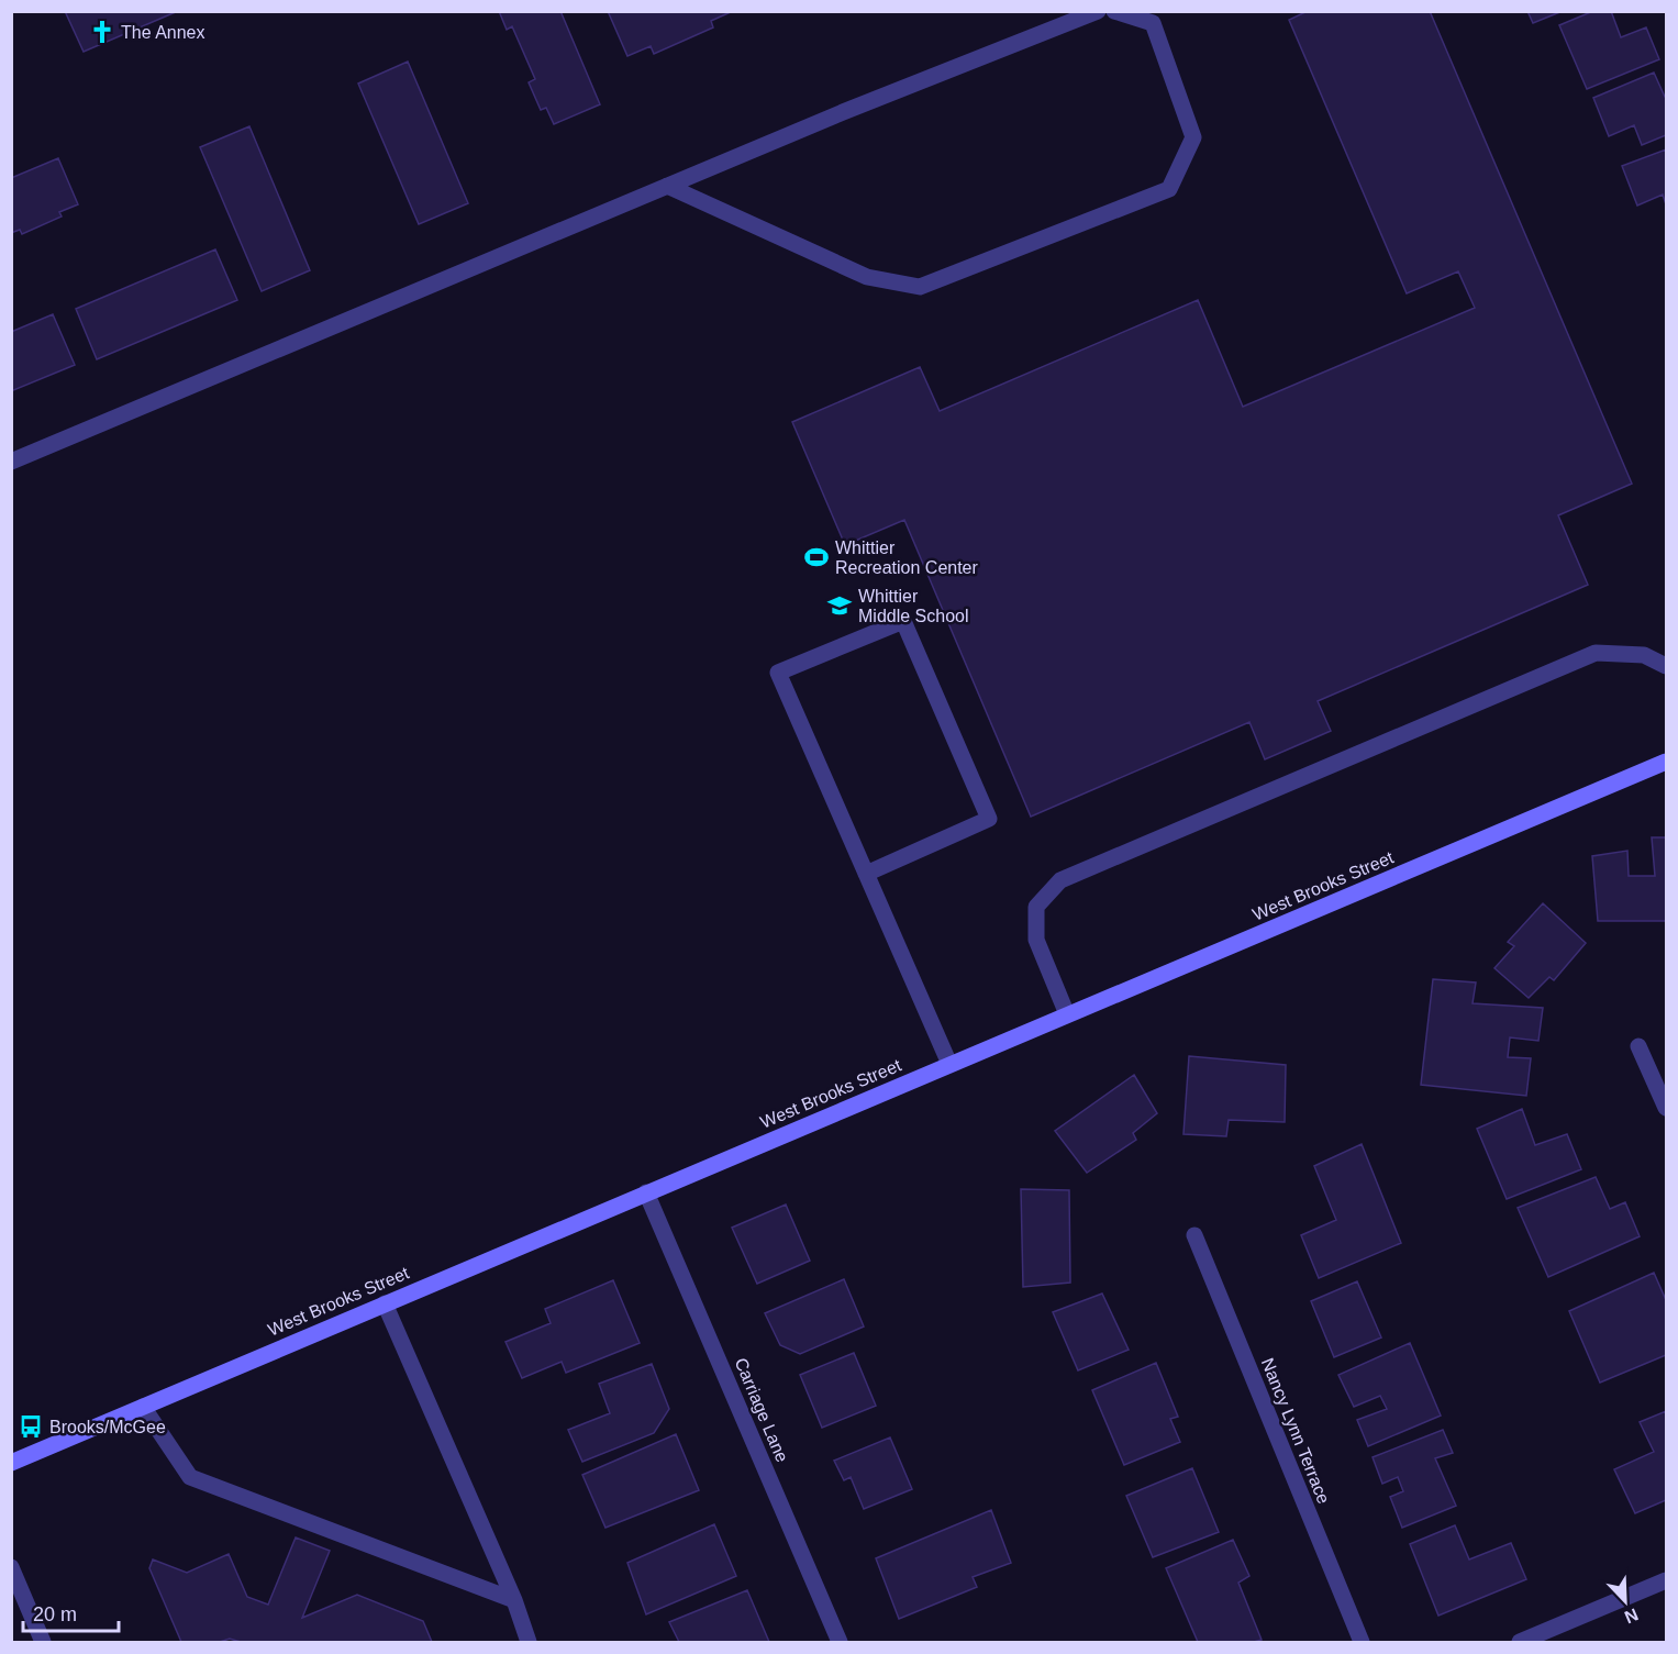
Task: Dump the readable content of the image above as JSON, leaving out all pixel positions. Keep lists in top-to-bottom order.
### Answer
{
  "streets": {
    "street": ["West Brooks Street", "Carriage Lane", "Nancy Lynn Terrace"]
  },
  "crossings": [
    ["West Brooks Street", "Carriage Lane"]
  ],
  "places": {
    "church": ["The Annex"],
    "sports": ["Whittier Recreation Center"],
    "school or university": ["Whittier Middle School"],
    "bus stop": ["Brooks/McGee"]
  },
  "scale_bar": "20 m",
  "north": "bottom right"
}
